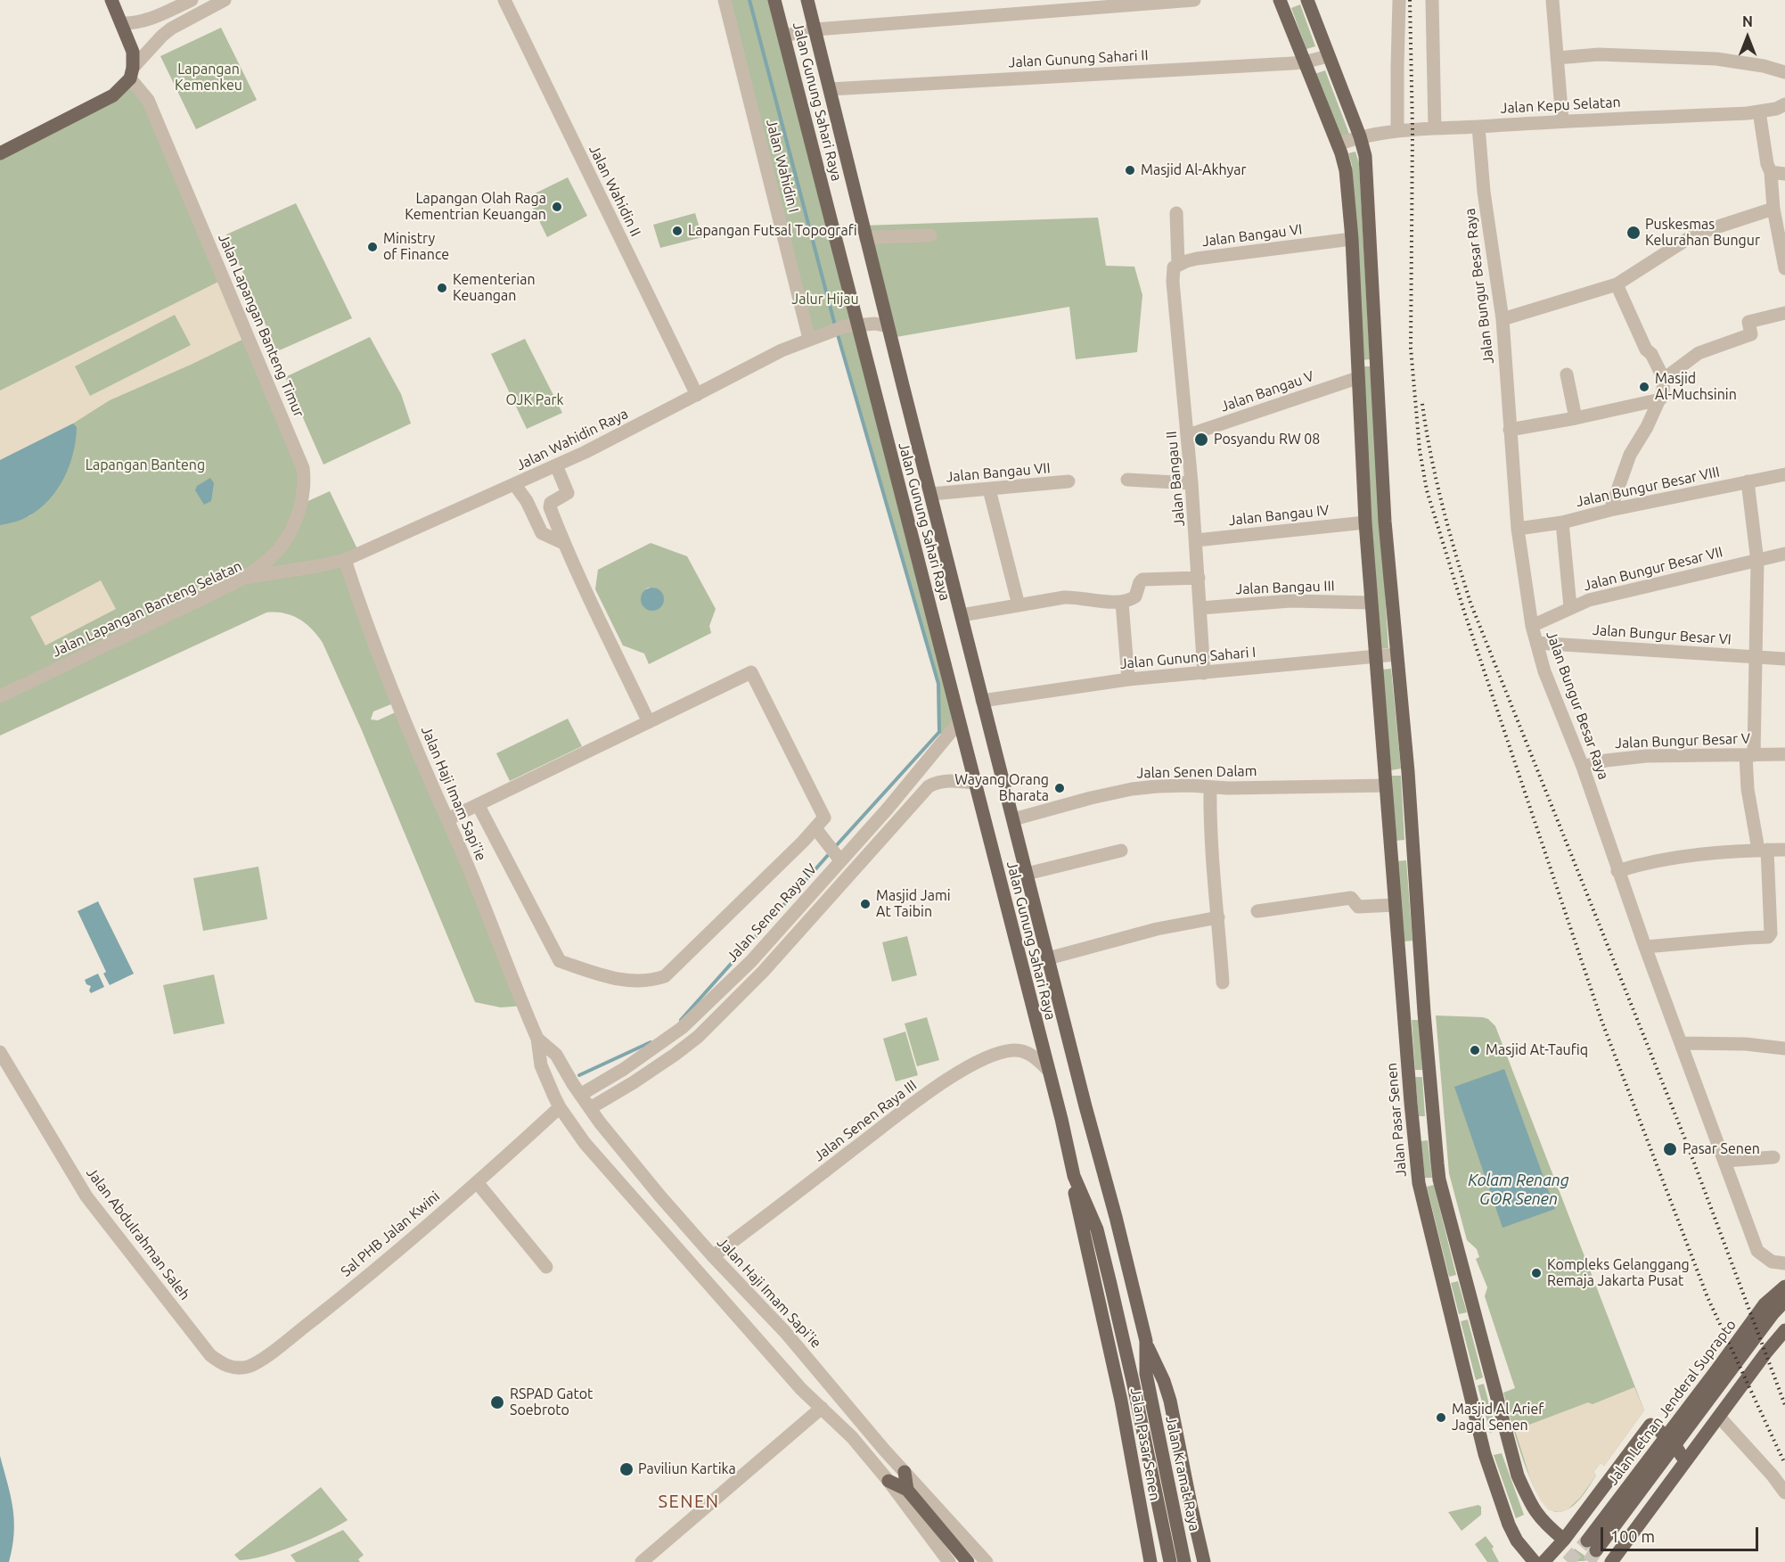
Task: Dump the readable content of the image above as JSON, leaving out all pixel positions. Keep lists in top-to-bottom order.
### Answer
{
  "streets": {
    "main road": [
      "Jalan Gunung Sahari Raya",
      "Jalan Pasar Senen",
      "Jalan Letnan Jenderal Suprapto",
      "Jalan Kramat Raya"
    ],
    "street": [
      "Jalan Gunung Sahari II",
      "Jalan Kepu Selatan",
      "Jalan Wahidin I",
      "Jalan Wahidin II",
      "Jalan Bangau VI",
      "Jalan Bungur Besar Raya",
      "Jalan Lapangan Banteng Timur",
      "Jalan Bangau V",
      "Jalan Wahidin Raya",
      "Jalan Bangau VII",
      "Jalan Bangau II",
      "Jalan Bungur Besar VIII",
      "Jalan Bangau IV",
      "Jalan Bungur Besar VII",
      "Jalan Bangau III",
      "Jalan Lapangan Banteng Selatan",
      "Jalan Bungur Besar VI",
      "Jalan Gunung Sahari I",
      "Jalan Bungur Besar V",
      "Jalan Senen Dalam",
      "Jalan Haji Imam Sapi'ie",
      "Jalan Senen Raya IV",
      "Jalan Senen Raya III",
      "Jalan Abdulrahman Saleh",
      "Sal PHB Jalan Kwini"
    ]
  },
  "crossings": [
    ["Jalan Gunung Sahari II", "Jalan Gunung Sahari Raya"],
    ["Jalan Gunung Sahari Raya", "Jalan Wahidin Raya"],
    ["Jalan Gunung Sahari Raya", "Jalan Bangau VII"],
    ["Jalan Gunung Sahari Raya", "Jalan Gunung Sahari I"],
    ["Jalan Gunung Sahari Raya", "Jalan Senen Dalam"],
    ["Jalan Gunung Sahari Raya", "Jalan Senen Raya IV"],
    ["Jalan Gunung Sahari Raya", "Jalan Pasar Senen"],
    ["Jalan Kepu Selatan", "Jalan Bungur Besar Raya"],
    ["Jalan Wahidin I", "Jalan Wahidin Raya"],
    ["Jalan Wahidin II", "Jalan Wahidin Raya"],
    ["Jalan Bangau VI", "Jalan Bangau II"],
    ["Jalan Bungur Besar Raya", "Jalan Bungur Besar VIII"],
    ["Jalan Bungur Besar Raya", "Jalan Bungur Besar VII"],
    ["Jalan Bungur Besar Raya", "Jalan Bungur Besar VI"],
    ["Jalan Bungur Besar Raya", "Jalan Bungur Besar V"],
    ["Jalan Lapangan Banteng Timur", "Jalan Lapangan Banteng Selatan"],
    ["Jalan Bangau V", "Jalan Bangau II"],
    ["Jalan Wahidin Raya", "Jalan Lapangan Banteng Selatan"],
    ["Jalan Wahidin Raya", "Jalan Haji Imam Sapi'ie"],
    ["Jalan Bangau II", "Jalan Bangau IV"],
    ["Jalan Bangau II", "Jalan Bangau III"],
    ["Jalan Bangau II", "Jalan Gunung Sahari I"],
    ["Jalan Lapangan Banteng Selatan", "Jalan Haji Imam Sapi'ie"],
    ["Jalan Gunung Sahari I", "Jalan Pasar Senen"],
    ["Jalan Senen Dalam", "Jalan Pasar Senen"],
    ["Jalan Haji Imam Sapi'ie", "Jalan Senen Raya IV"],
    ["Jalan Haji Imam Sapi'ie", "Jalan Senen Raya III"],
    ["Jalan Haji Imam Sapi'ie", "Sal PHB Jalan Kwini"],
    ["Jalan Pasar Senen", "Jalan Senen Raya III"],
    ["Jalan Pasar Senen", "Jalan Kramat Raya"],
    ["Jalan Abdulrahman Saleh", "Sal PHB Jalan Kwini"]
  ],
  "districts": ["SENEN"],
  "water": ["Kolam Renang GOR Senen"],
  "parks": [
    "Lapangan Kemenkeu",
    "Jalur Hijau",
    "OJK Park",
    "Lapangan Banteng"
  ],
  "places": [
    "Masjid Al-Akhyar",
    "Lapangan Olah Raga Kementrian Keuangan",
    "Lapangan Futsal Topografi",
    "Puskesmas Kelurahan Bungur",
    "Ministry of Finance",
    "Kementerian Keuangan",
    "Masjid Al-Muchsinin",
    "Posyandu RW 08",
    "Wayang Orang Bharata",
    "Masjid Jami At Taibin",
    "Masjid At-Taufiq",
    "Pasar Senen",
    "Kompleks Gelanggang Remaja Jakarta Pusat",
    "RSPAD Gatot Soebroto",
    "Masjid Al Arief Jagal Senen",
    "Paviliun Kartika"
  ],
  "scale_bar": "100 m",
  "north": "top"
}
